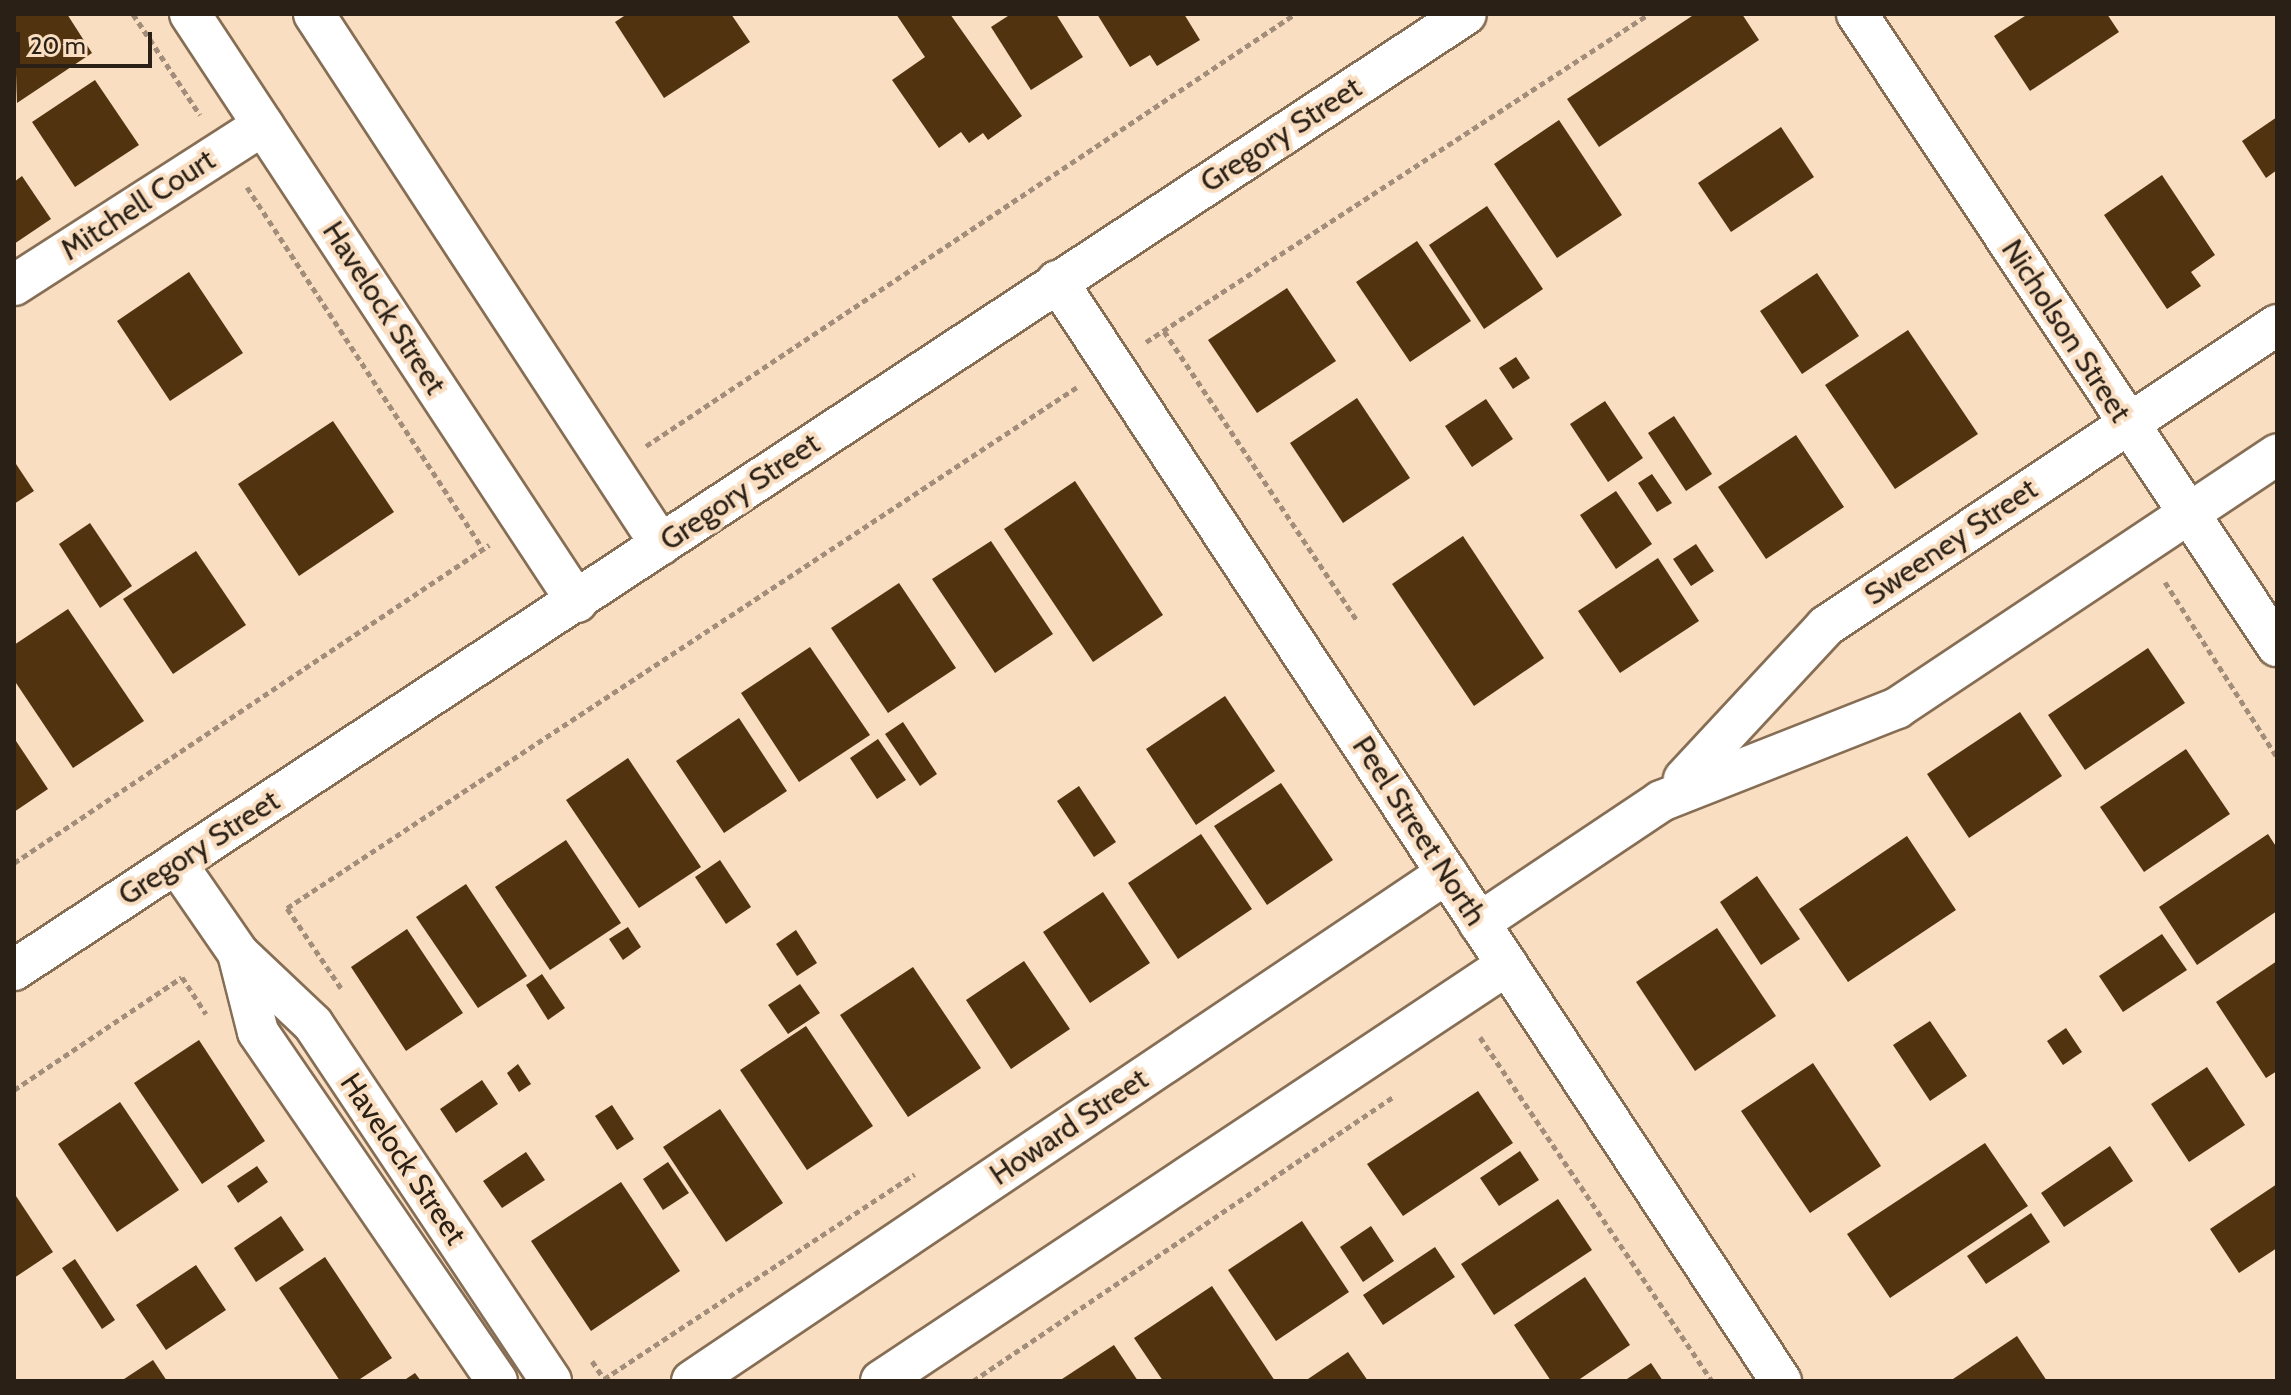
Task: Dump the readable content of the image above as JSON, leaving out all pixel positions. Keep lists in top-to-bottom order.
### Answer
{
  "streets": {
    "street": [
      "Gregory Street",
      "Mitchell Court",
      "Havelock Street",
      "Nicholson Street",
      "Sweeney Street",
      "Peel Street North",
      "Howard Street"
    ]
  },
  "crossings": [
    ["Gregory Street", "Havelock Street"],
    ["Gregory Street", "Peel Street North"],
    ["Mitchell Court", "Havelock Street"],
    ["Nicholson Street", "Sweeney Street"],
    ["Sweeney Street", "Peel Street North"],
    ["Peel Street North", "Howard Street"]
  ],
  "scale_bar": "20 m"
}
